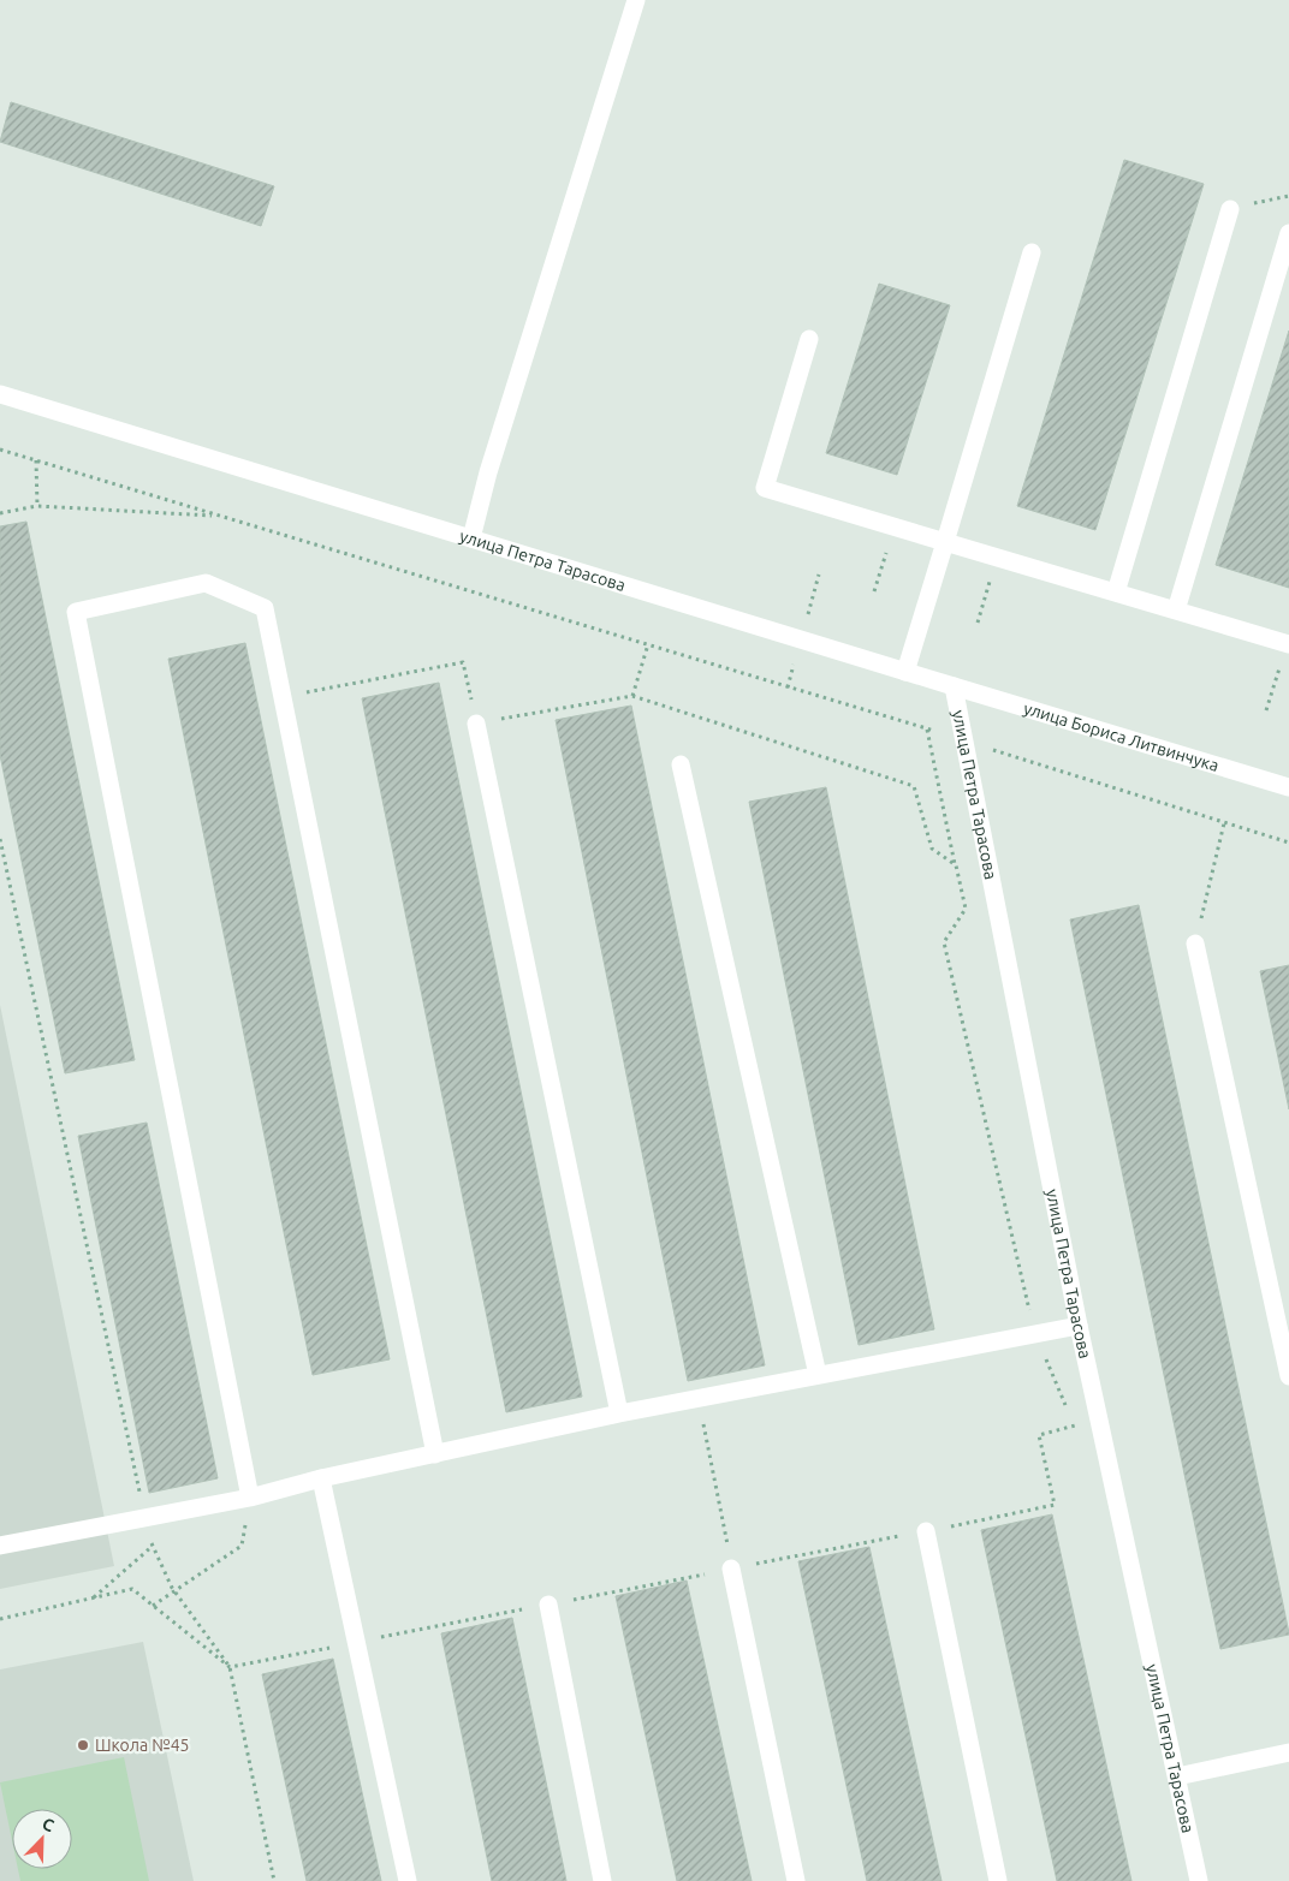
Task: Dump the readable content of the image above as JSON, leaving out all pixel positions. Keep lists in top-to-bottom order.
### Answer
{
  "streets": {
    "street": ["улица Петра Тарасова", "улица Бориса Литвинчука"]
  },
  "crossings": [
    ["улица Петра Тарасова", "улица Бориса Литвинчука"]
  ],
  "places": ["Школа №45"],
  "north": "top right"
}
